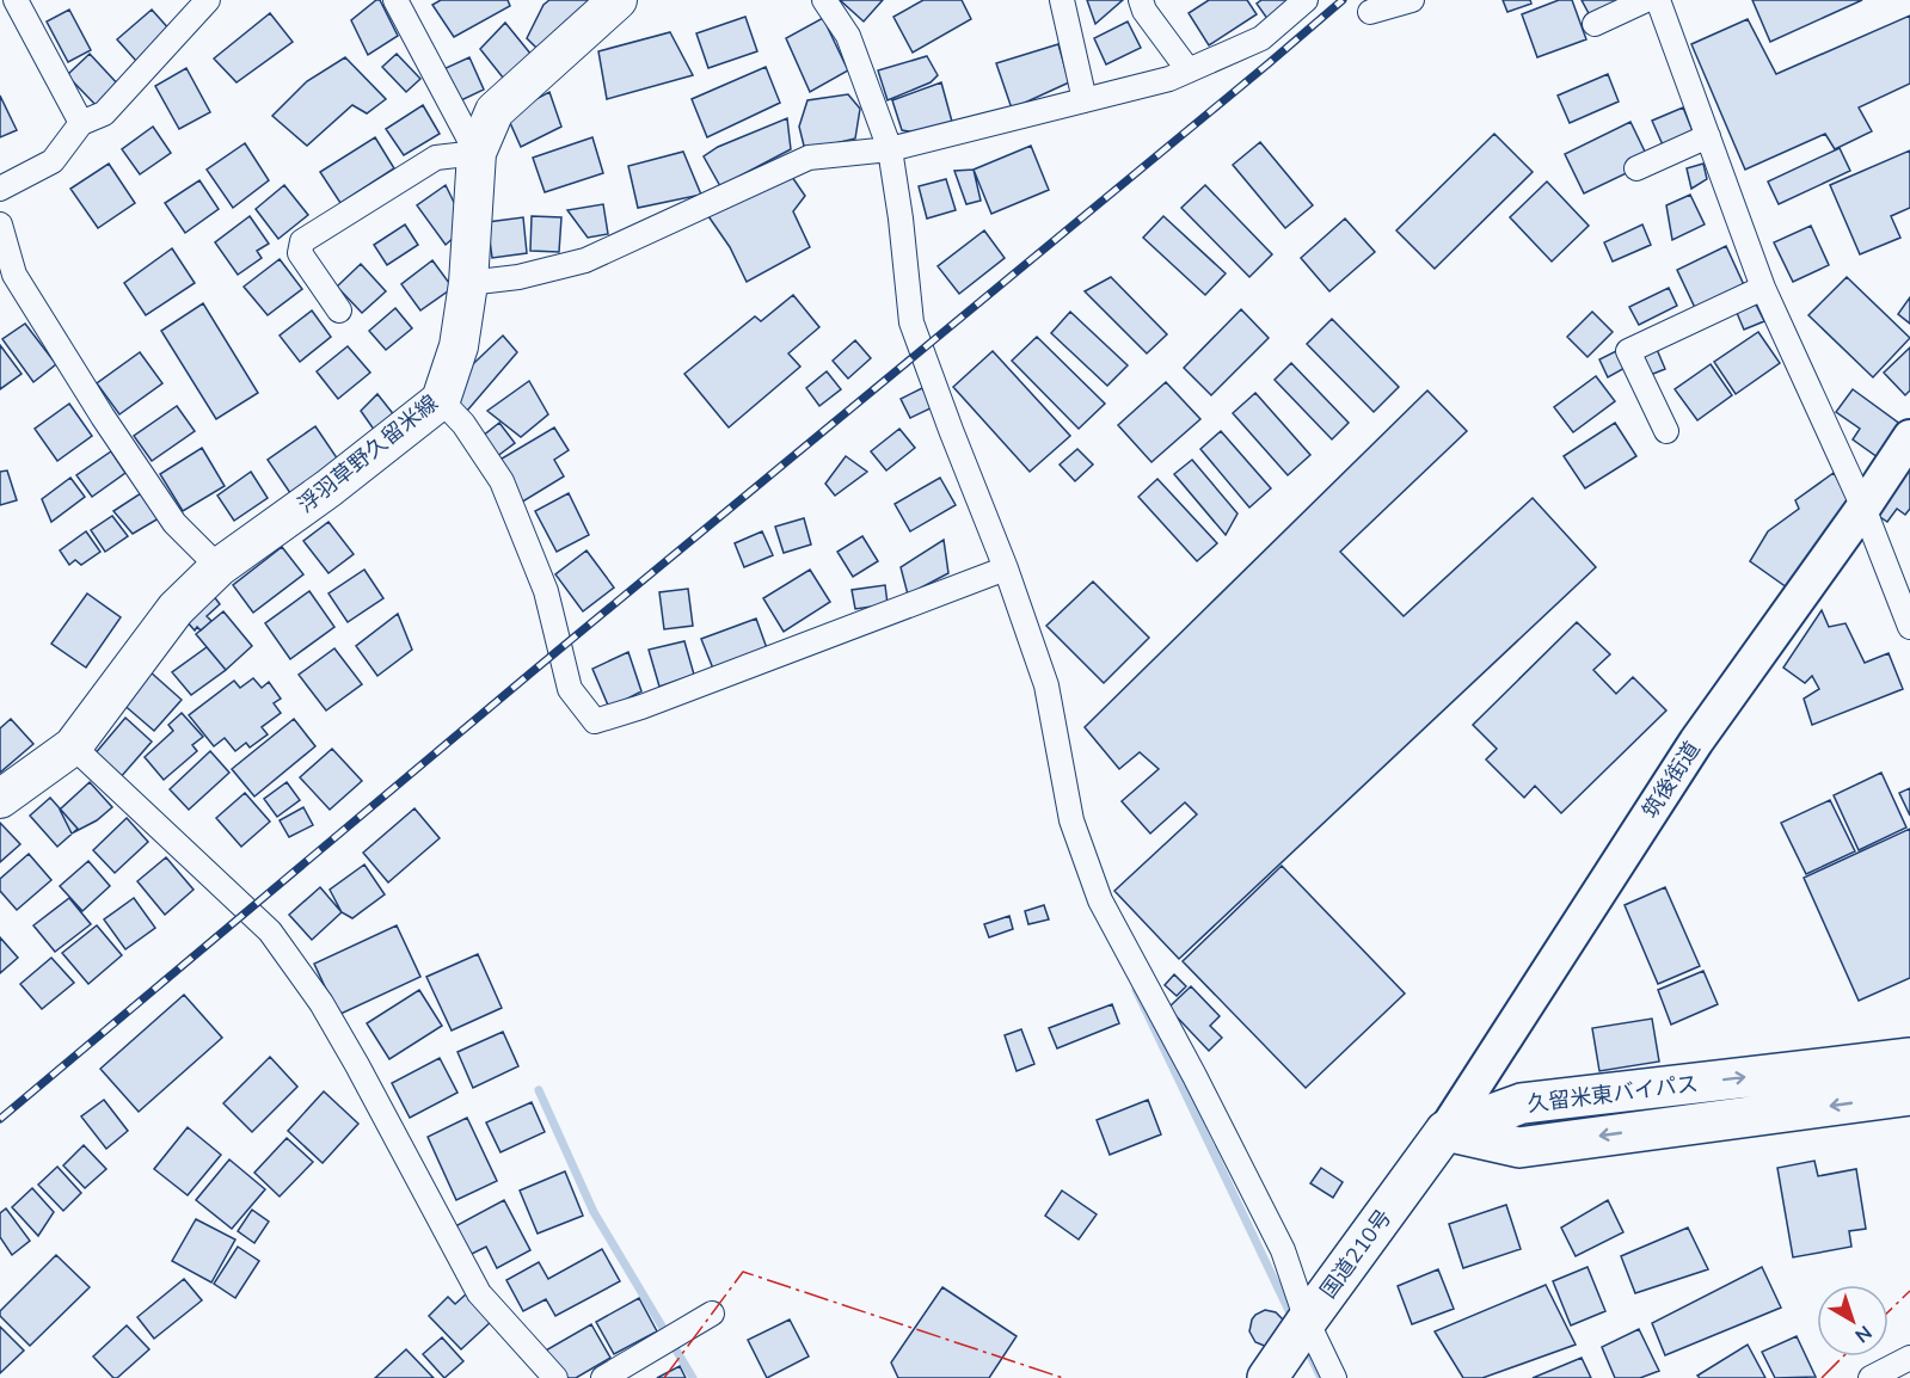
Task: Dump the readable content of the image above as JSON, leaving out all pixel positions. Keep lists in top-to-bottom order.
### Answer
{
  "streets": {
    "highway": ["久留米東バイパス", "国道210号"],
    "main road": ["浮羽草野久留米線"],
    "street": ["筑後街道"]
  },
  "crossings": [
    ["筑後街道", "久留米東バイパス"],
    ["筑後街道", "国道210号"],
    ["久留米東バイパス", "国道210号"]
  ],
  "north": "bottom right"
}
